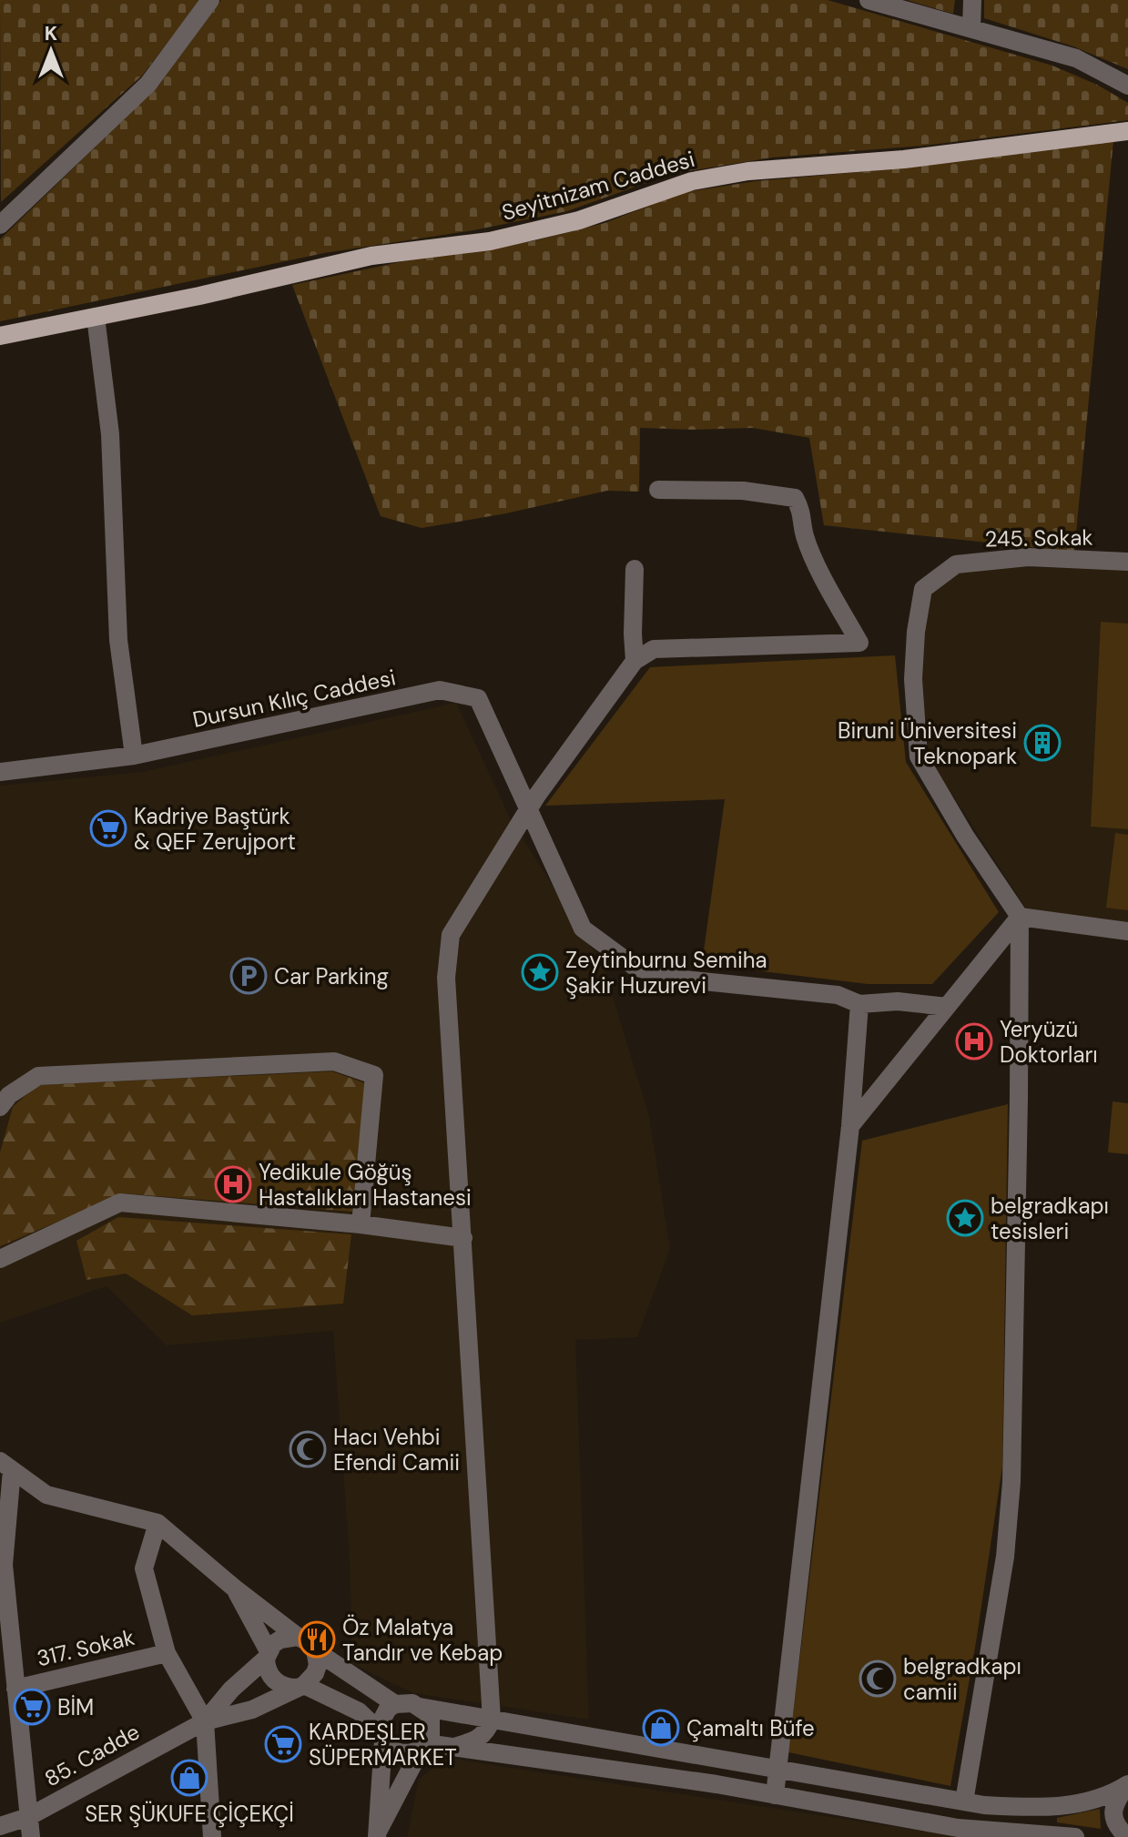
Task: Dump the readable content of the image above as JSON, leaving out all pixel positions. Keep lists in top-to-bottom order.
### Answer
{
  "streets": {
    "main road": ["Seyitnizam Caddesi"],
    "street": [
      "245. Sokak",
      "Dursun Kılıç Caddesi",
      "317. Sokak",
      "85. Cadde"
    ]
  },
  "places": {
    "building": ["Biruni Üniversitesi Teknopark"],
    "supermarket": ["Kadriye Baştürk & QEF Zerujport", "BİM", "KARDEŞLER SÜPERMARKET"],
    "place": ["Zeytinburnu Semiha Şakir Huzurevi", "belgradkapı tesisleri"],
    "parking": ["Car Parking"],
    "hospital": ["Yeryüzü Doktorları", "Yedikule Göğüş Hastalıkları Hastanesi"],
    "mosque": ["Hacı Vehbi Efendi Camii", "belgradkapı camii"],
    "restaurant": ["Öz Malatya Tandır ve Kebap"],
    "shop": ["Çamaltı Büfe", "SER ŞÜKUFE ÇİÇEKÇİ"]
  },
  "north": "top"
}
